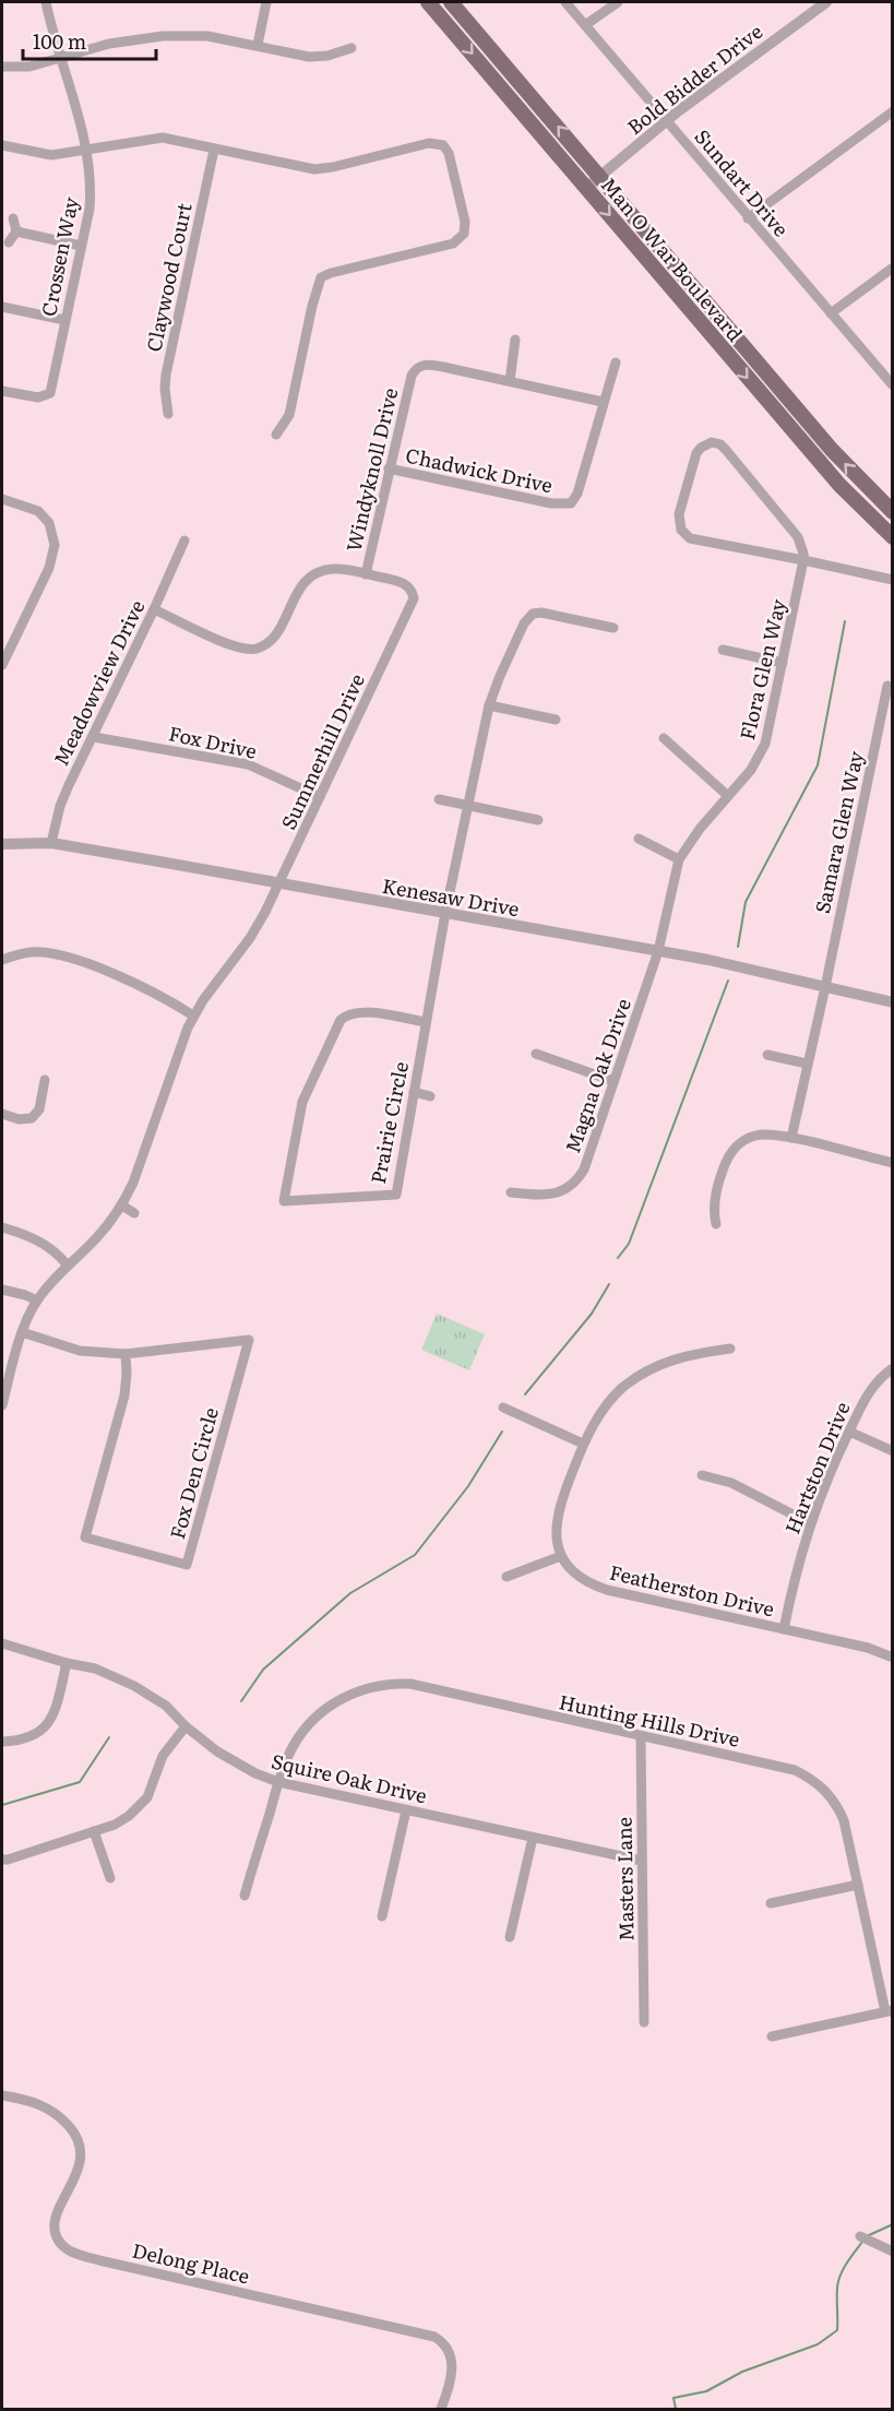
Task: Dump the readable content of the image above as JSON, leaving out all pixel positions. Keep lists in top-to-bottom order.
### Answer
{
  "streets": {
    "main road": ["Man O War Boulevard"],
    "street": [
      "Bold Bidder Drive",
      "Sundart Drive",
      "Crossen Way",
      "Claywood Court",
      "Windyknoll Drive",
      "Chadwick Drive",
      "Flora Glen Way",
      "Meadowview Drive",
      "Fox Drive",
      "Summerhill Drive",
      "Samara Glen Way",
      "Kenesaw Drive",
      "Magna Oak Drive",
      "Prairie Circle",
      "Hartston Drive",
      "Fox Den Circle",
      "Featherston Drive",
      "Hunting Hills Drive",
      "Squire Oak Drive",
      "Masters Lane",
      "Delong Place"
    ]
  },
  "crossings": [
    ["Bold Bidder Drive", "Sundart Drive"],
    ["Bold Bidder Drive", "Man O War Boulevard"],
    ["Windyknoll Drive", "Chadwick Drive"],
    ["Windyknoll Drive", "Summerhill Drive"],
    ["Flora Glen Way", "Kenesaw Drive"],
    ["Flora Glen Way", "Magna Oak Drive"],
    ["Meadowview Drive", "Fox Drive"],
    ["Meadowview Drive", "Summerhill Drive"],
    ["Meadowview Drive", "Kenesaw Drive"],
    ["Fox Drive", "Summerhill Drive"],
    ["Summerhill Drive", "Kenesaw Drive"],
    ["Summerhill Drive", "Fox Den Circle"],
    ["Samara Glen Way", "Kenesaw Drive"],
    ["Kenesaw Drive", "Magna Oak Drive"],
    ["Kenesaw Drive", "Prairie Circle"],
    ["Hartston Drive", "Featherston Drive"],
    ["Hunting Hills Drive", "Squire Oak Drive"],
    ["Hunting Hills Drive", "Masters Lane"],
    ["Squire Oak Drive", "Masters Lane"]
  ],
  "scale_bar": "100 m"
}
